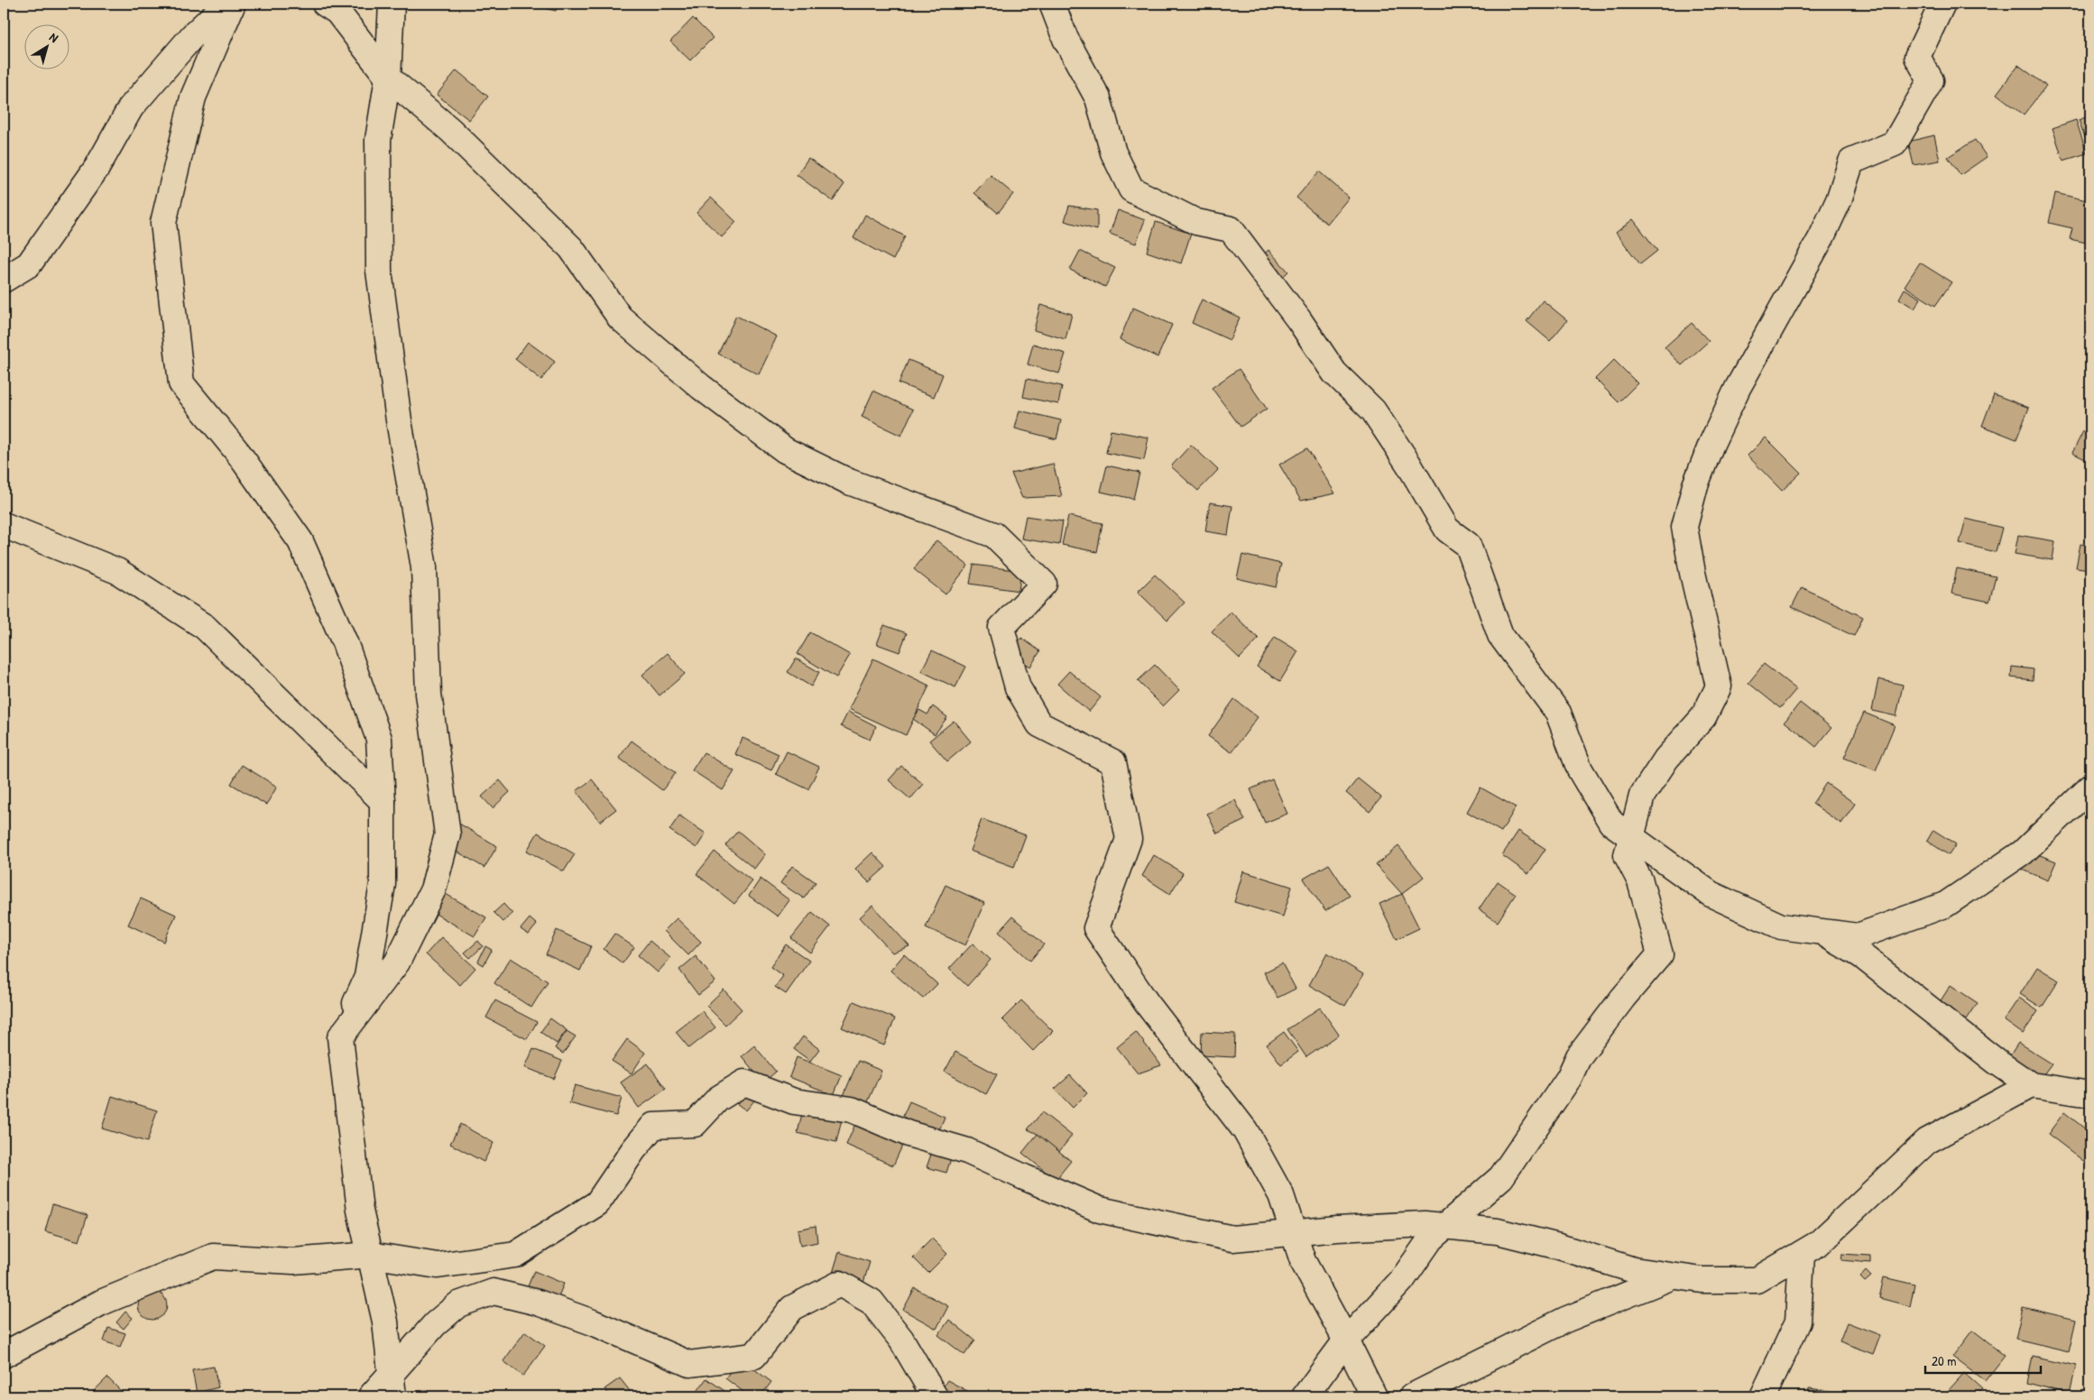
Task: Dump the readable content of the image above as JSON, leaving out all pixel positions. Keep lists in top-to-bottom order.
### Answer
{
  "scale_bar": "20 m",
  "north": "top right"
}
